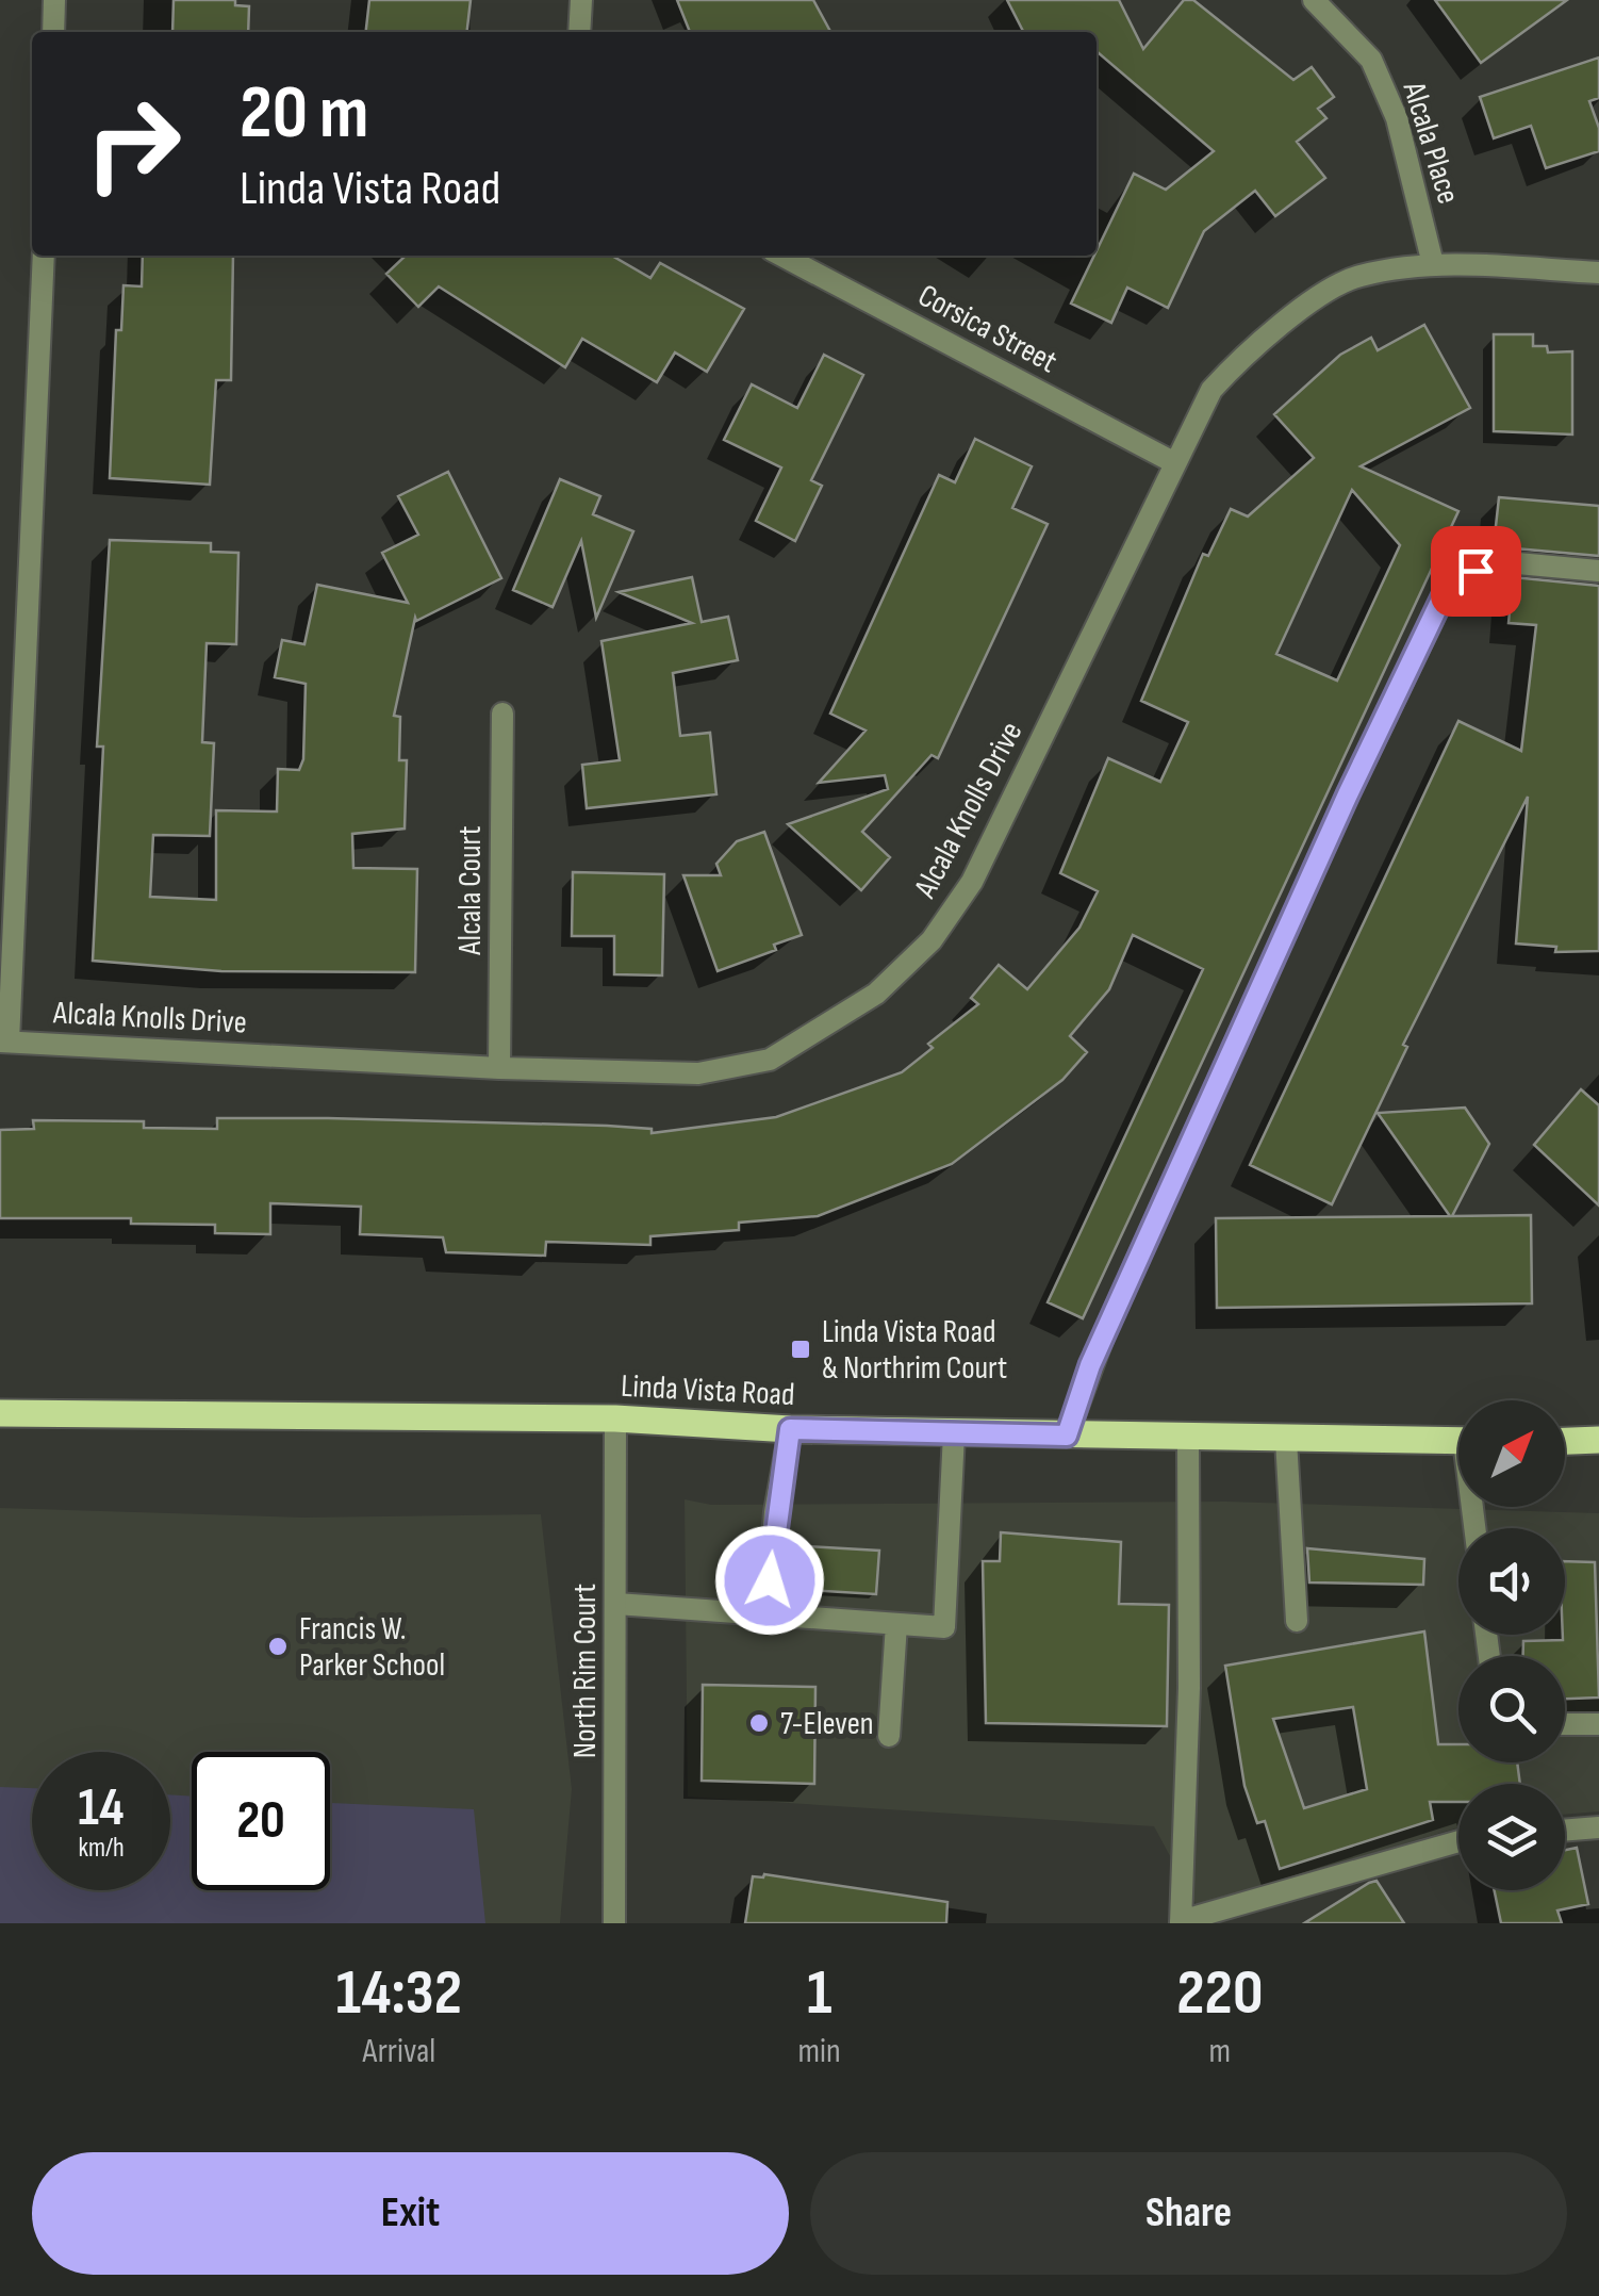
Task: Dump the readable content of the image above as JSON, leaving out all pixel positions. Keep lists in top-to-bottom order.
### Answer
{
  "streets": {
    "main road": ["Linda Vista Road"],
    "street": [
      "Alcala Place",
      "Corsica Street",
      "Alcala Knolls Drive",
      "Alcala Court",
      "North Rim Court"
    ]
  },
  "crossings": [
    ["Alcala Place", "Alcala Knolls Drive"],
    ["Corsica Street", "Alcala Knolls Drive"],
    ["Alcala Knolls Drive", "Alcala Court"],
    ["Linda Vista Road", "North Rim Court"]
  ],
  "places": {
    "transit": ["Linda Vista Road & Northrim Court"],
    "other": ["Francis W. Parker School", "7-Eleven"]
  },
  "north": "top right",
  "page": {
    "turn": ["20 m", "Linda Vista Road"],
    "speed": "14 km/h",
    "limit": "20",
    "eta": [
      "14:32",
      "Arrival",
      "1",
      "min",
      "220",
      "m"
    ],
    "buttons": ["Exit", "Share"]
  }
}
